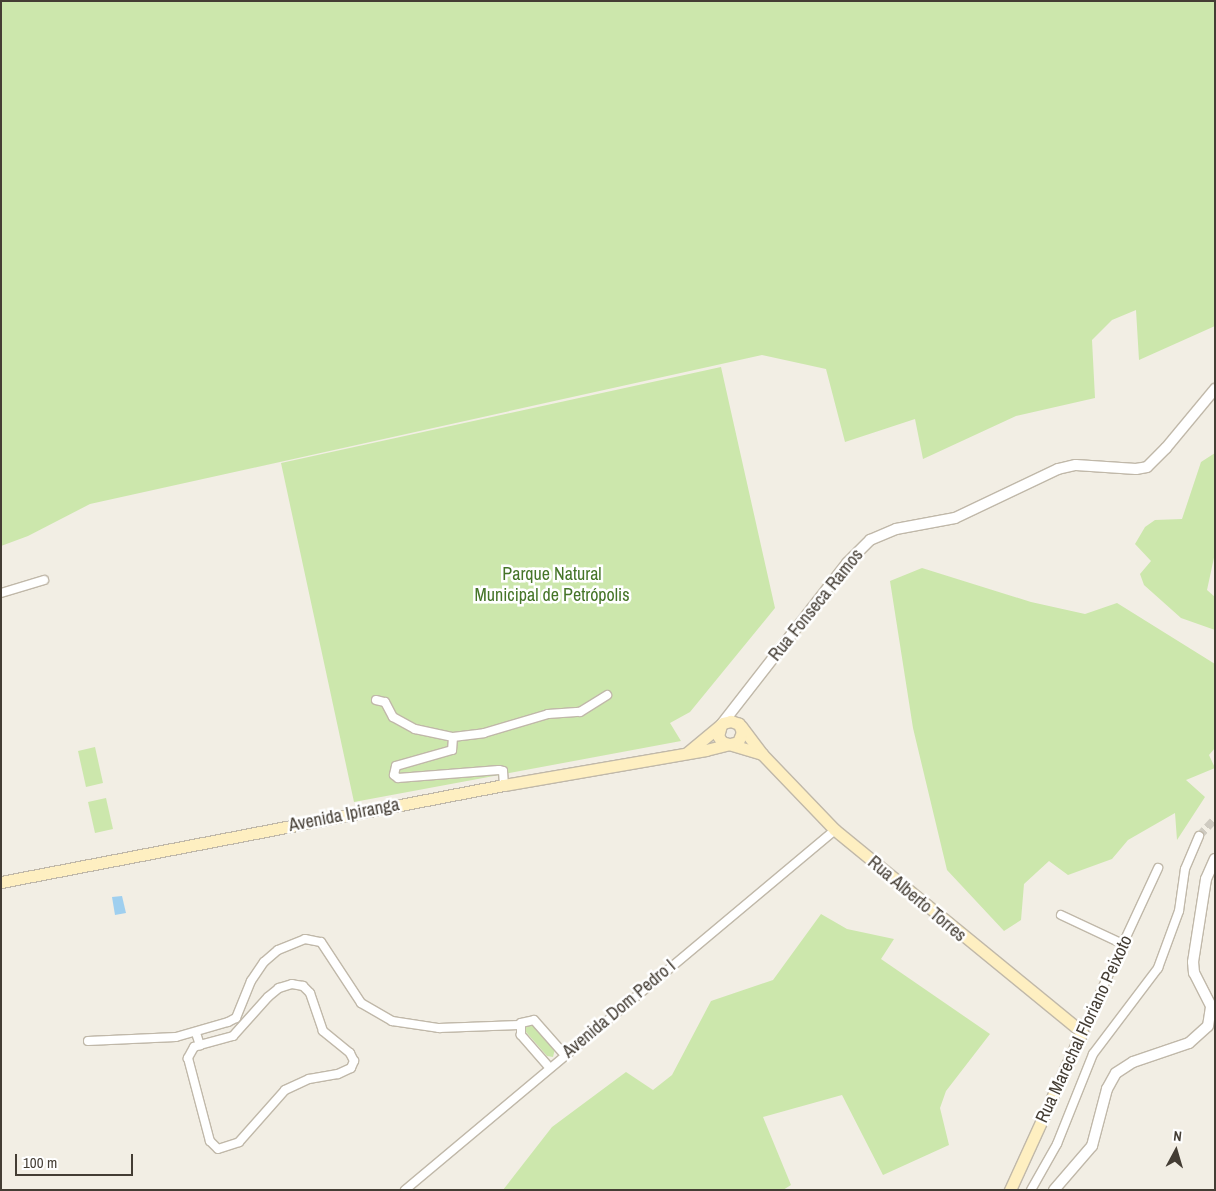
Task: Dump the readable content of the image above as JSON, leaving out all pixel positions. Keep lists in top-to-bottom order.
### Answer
{
  "streets": {
    "main road": ["Avenida Ipiranga", "Rua Alberto Torres", "Rua Marechal Floriano Peixoto"],
    "street": ["Rua Fonseca Ramos", "Avenida Dom Pedro I"]
  },
  "crossings": [
    ["Rua Fonseca Ramos", "Avenida Ipiranga"],
    ["Rua Fonseca Ramos", "Rua Alberto Torres"],
    ["Avenida Ipiranga", "Rua Alberto Torres"],
    ["Rua Alberto Torres", "Avenida Dom Pedro I"],
    ["Rua Alberto Torres", "Rua Marechal Floriano Peixoto"]
  ],
  "parks": ["Parque Natural Municipal de Petrópolis"],
  "scale_bar": "100 m",
  "north": "top"
}
